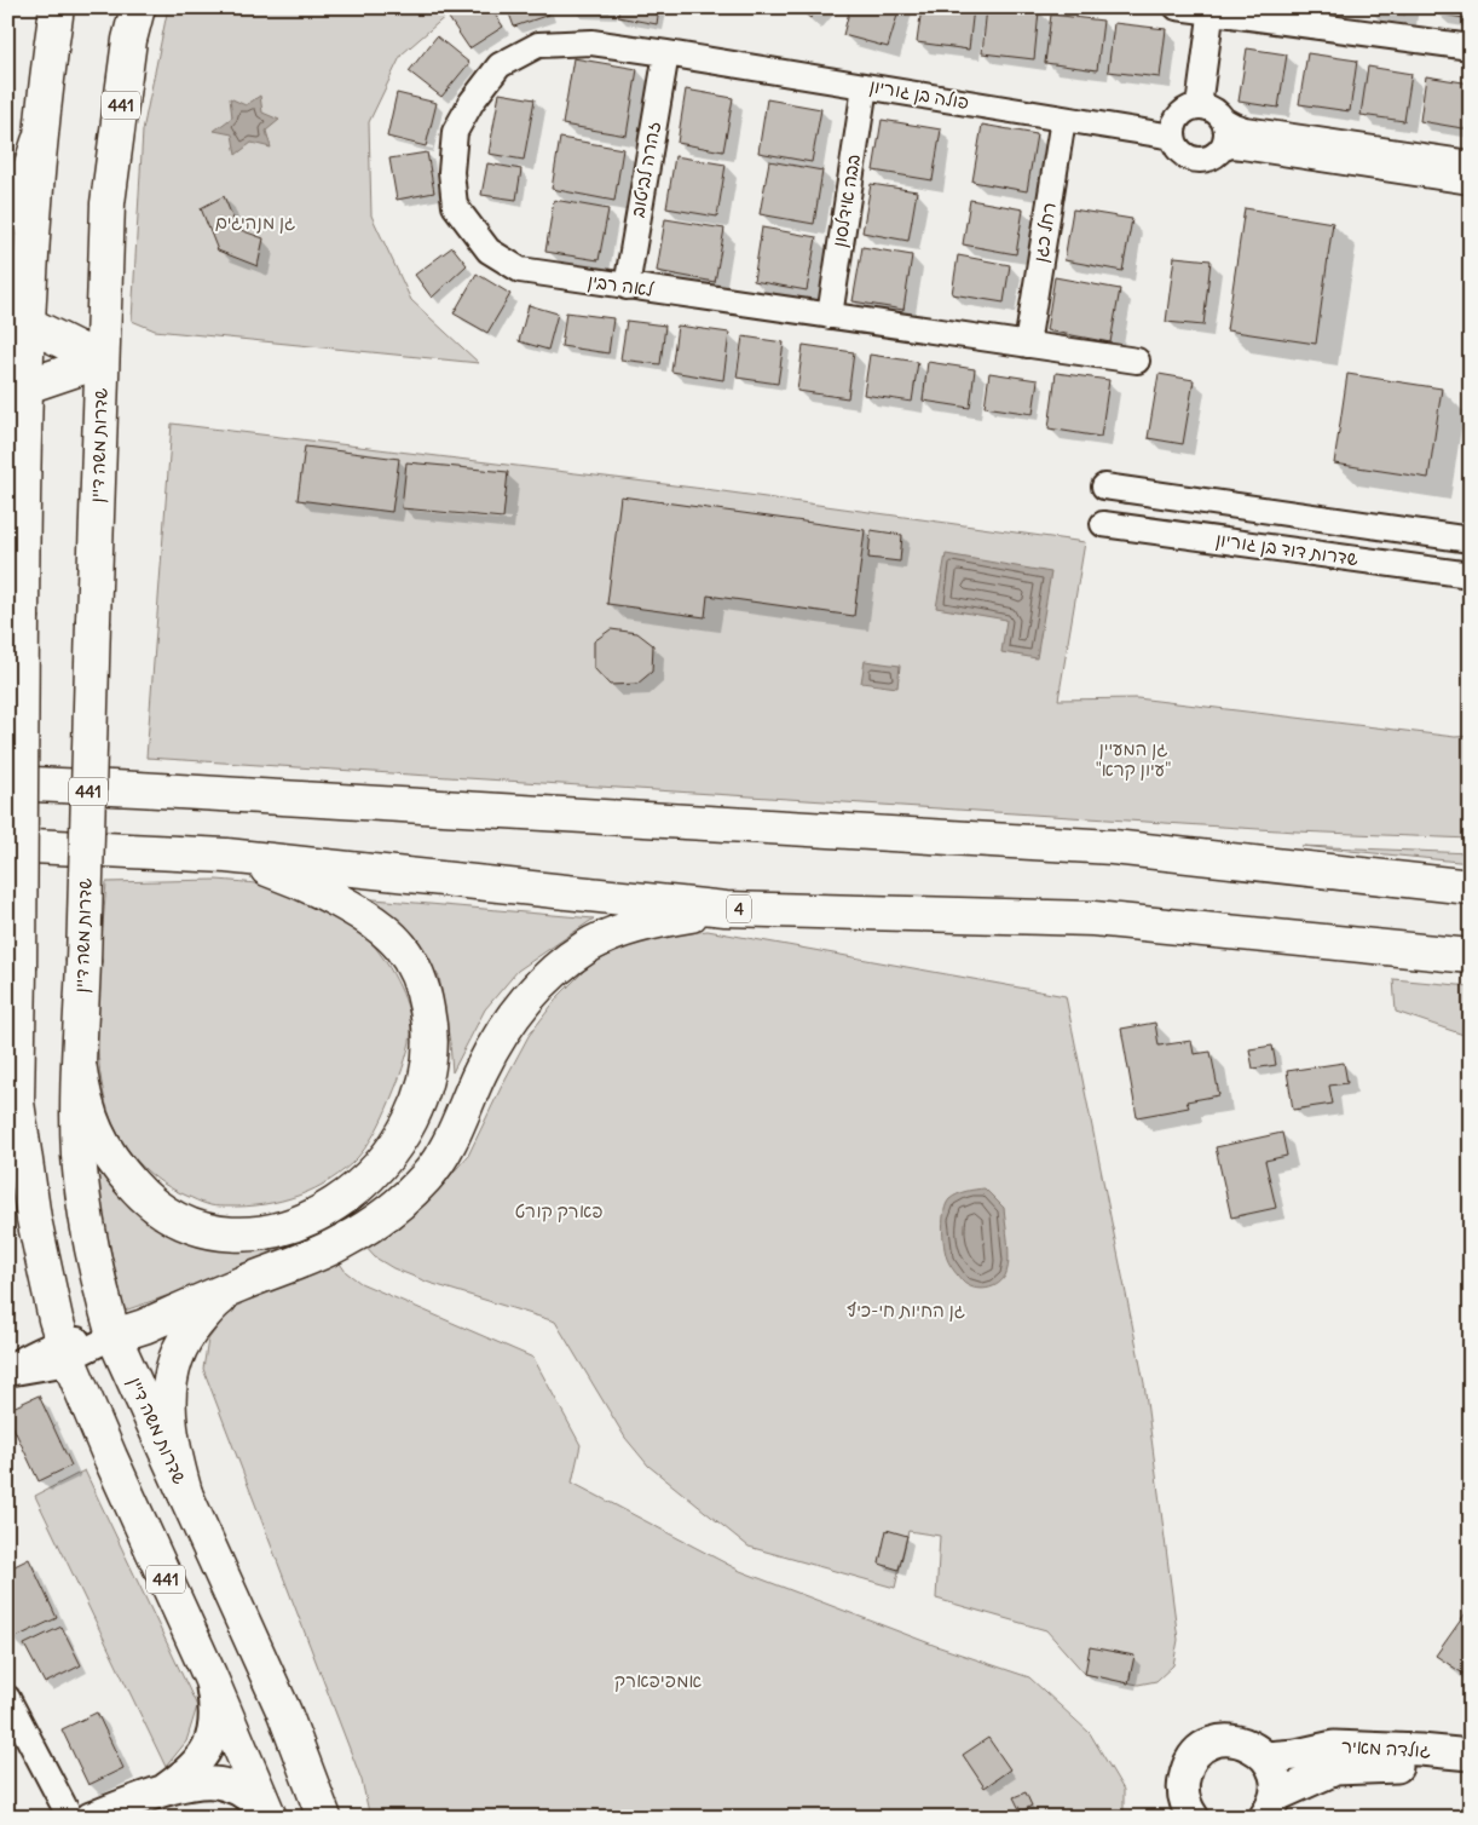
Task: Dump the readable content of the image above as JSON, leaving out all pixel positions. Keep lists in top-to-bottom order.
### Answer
{
  "streets": {
    "main road": ["441", "שדרות משה דיין", "4"],
    "street": [
      "פולה בן גוריון",
      "זהרה לביטוב",
      "בבה אידלסון",
      "רחל כגן",
      "לאה רבין",
      "שדרות דוד בן גוריון",
      "גולדה מאיר"
    ]
  },
  "crossings": [
    ["פולה בן גוריון", "זהרה לביטוב"],
    ["פולה בן גוריון", "בבה אידלסון"],
    ["פולה בן גוריון", "רחל כגן"],
    ["פולה בן גוריון", "לאה רבין"],
    ["זהרה לביטוב", "לאה רבין"],
    ["בבה אידלסון", "לאה רבין"],
    ["רחל כגן", "לאה רבין"]
  ],
  "parks": [
    "גן מנהיגים",
    "גן המעיין \"עיון קרא\"",
    "פארק קורט",
    "גן החיות חי-כיף",
    "אמפיפארק"
  ]
}
